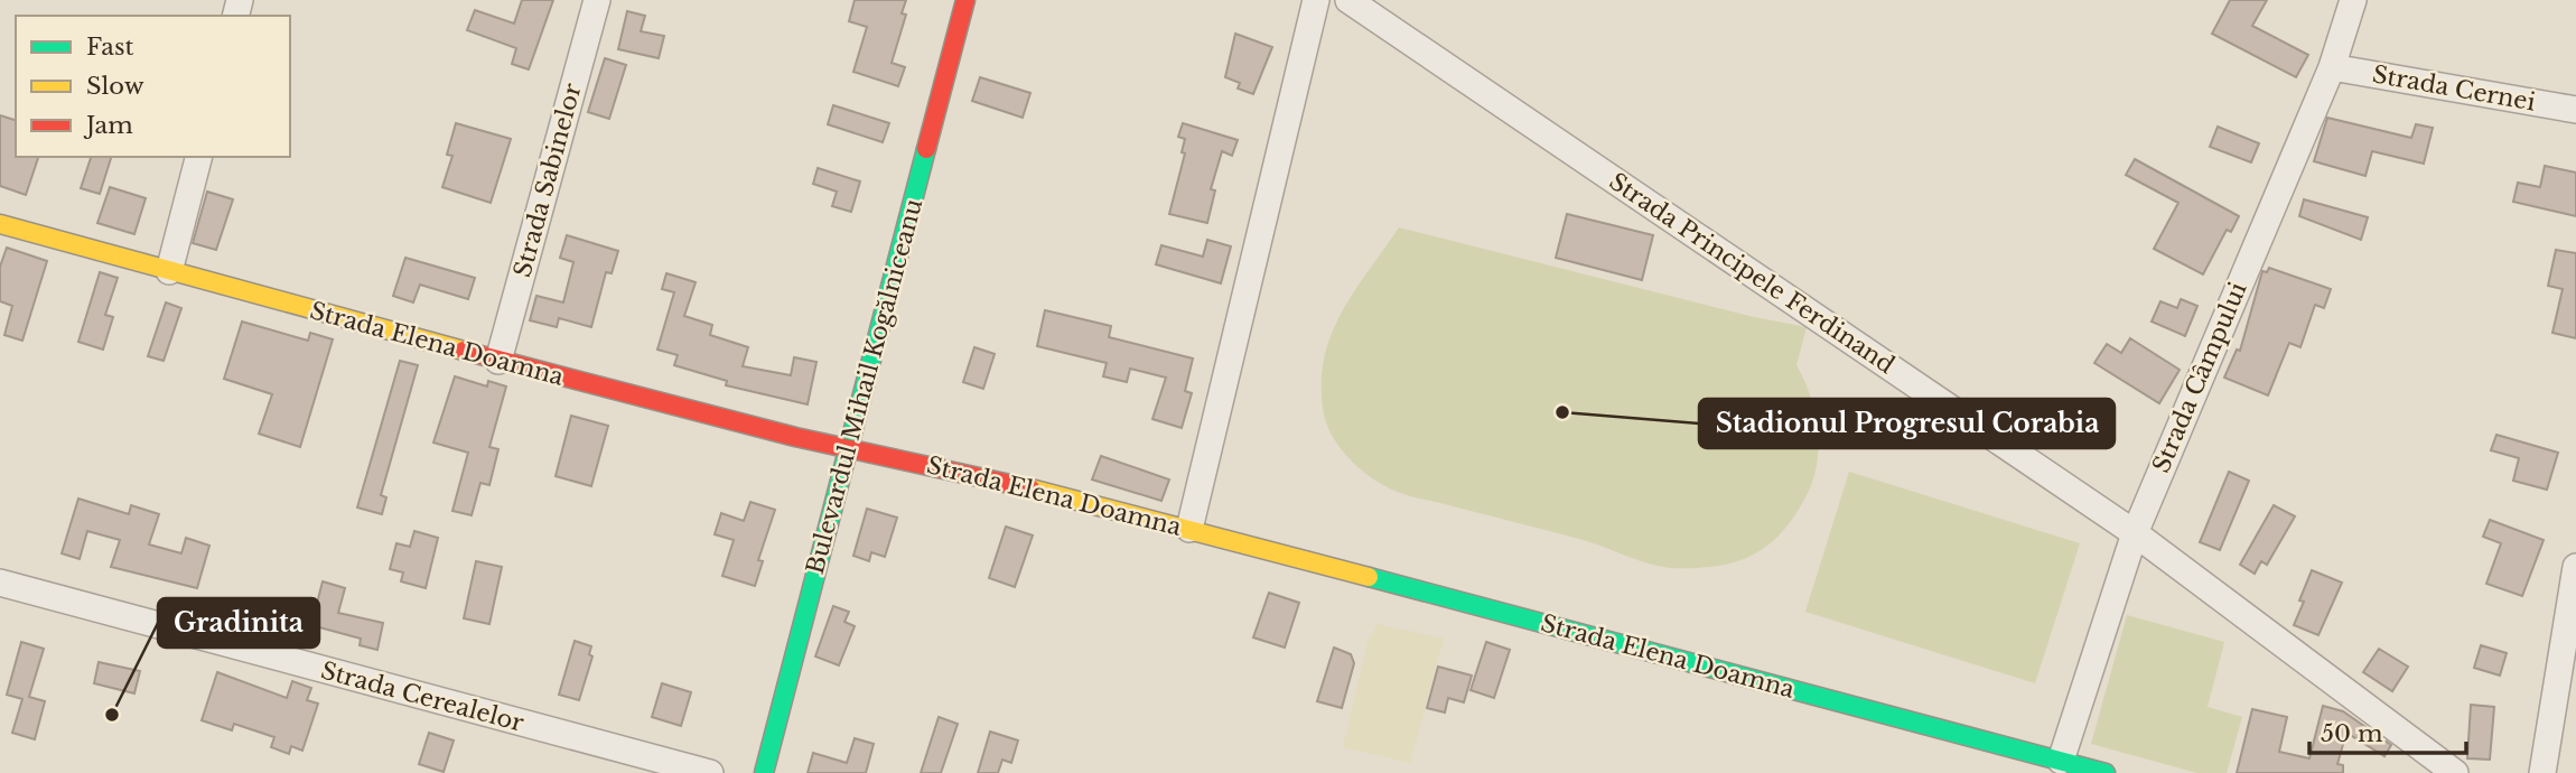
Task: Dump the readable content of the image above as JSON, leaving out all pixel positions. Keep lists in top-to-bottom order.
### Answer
{
  "streets": {
    "street": [
      "Strada Cernei",
      "Strada Sabinelor",
      "Strada Principele Ferdinand",
      "Strada Elena Doamna",
      "Strada Câmpului",
      "Bulevardul Mihail Kogălniceanu",
      "Strada Cerealelor"
    ]
  },
  "crossings": [
    ["Strada Cernei", "Strada Câmpului"],
    ["Strada Sabinelor", "Strada Elena Doamna"],
    ["Strada Principele Ferdinand", "Strada Câmpului"],
    ["Strada Elena Doamna", "Strada Câmpului"],
    ["Strada Elena Doamna", "Bulevardul Mihail Kogălniceanu"]
  ],
  "places": ["Stadionul Progresul Corabia", "Gradinita"],
  "legend": ["Fast", "Slow", "Jam"],
  "scale_bar": "50 m"
}
